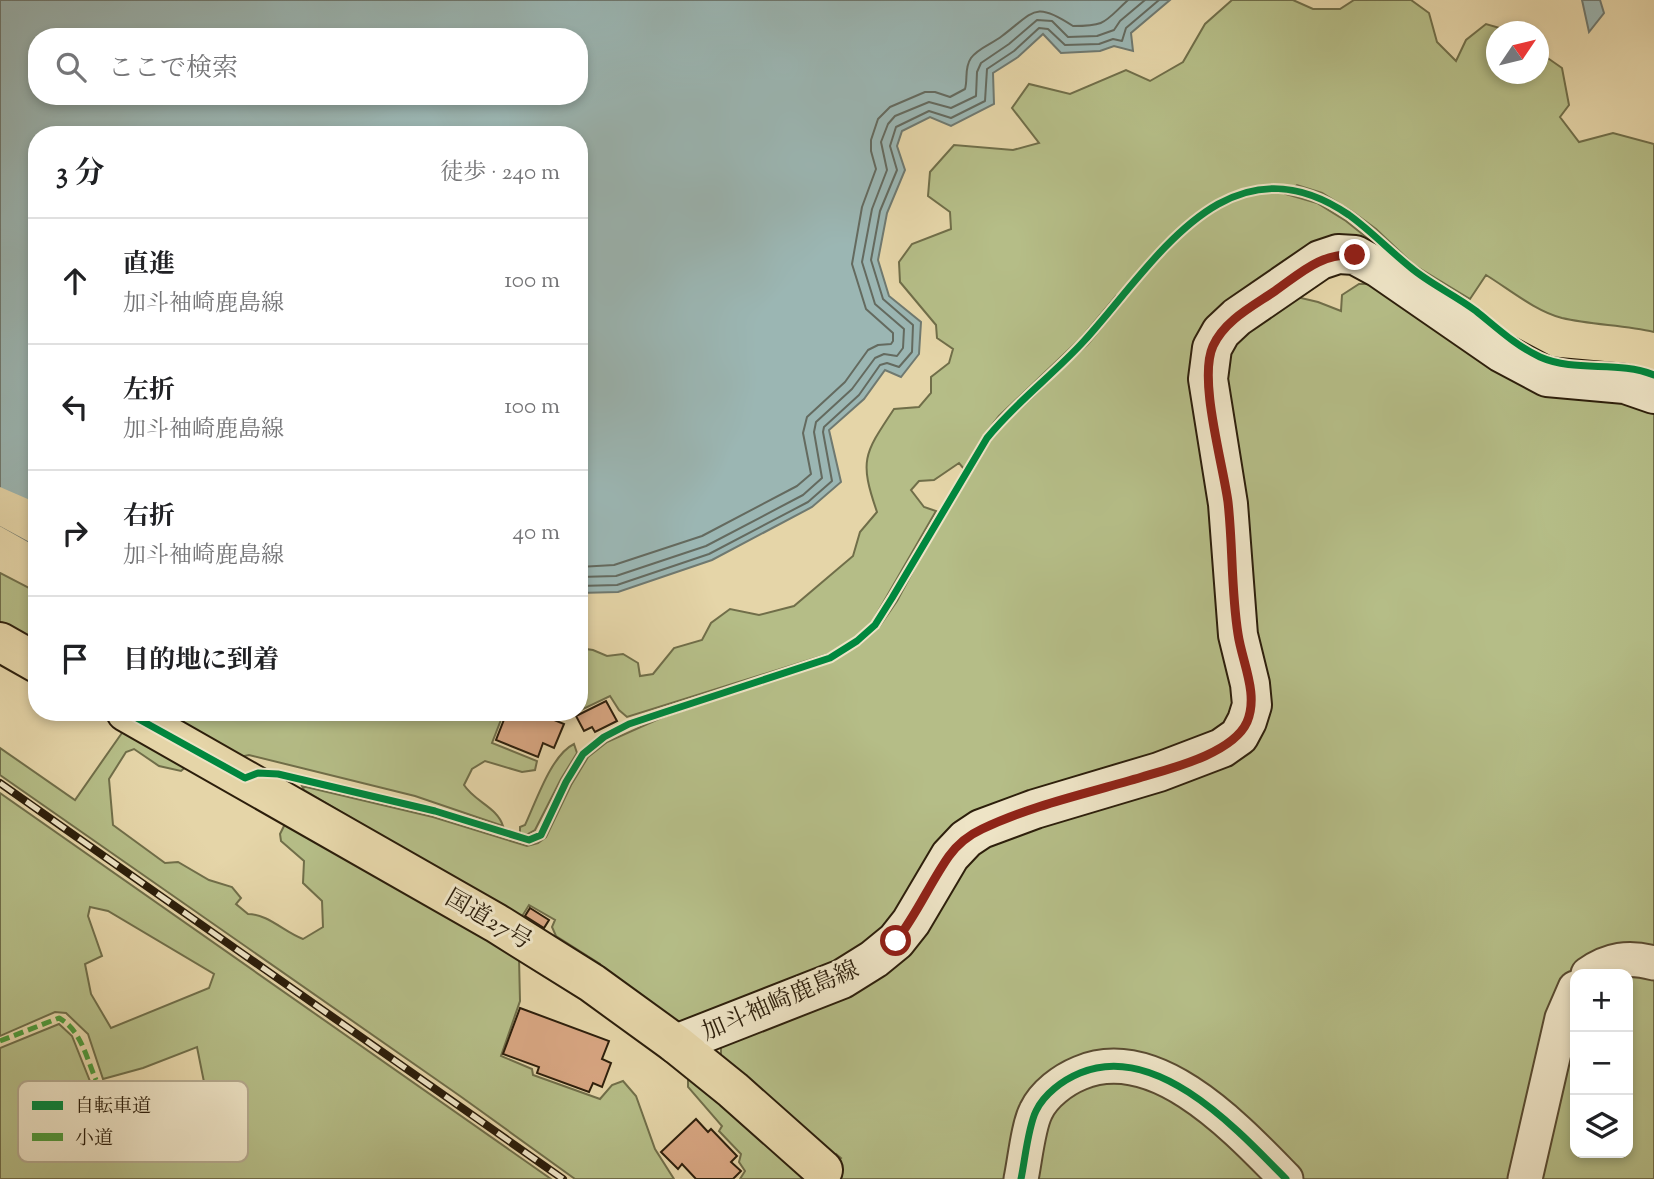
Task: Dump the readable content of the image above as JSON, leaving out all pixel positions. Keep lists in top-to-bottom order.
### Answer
{
  "streets": {
    "highway": ["国道27号"],
    "main road": ["加斗袖崎鹿島線"]
  },
  "crossings": [
    ["国道27号", "加斗袖崎鹿島線"]
  ],
  "legend": ["自転車道", "小道"],
  "north": "top right",
  "page": {
    "search": "ここで検索",
    "heading": ["3 分", "徒歩 · 240 m"],
    "list": [
      ["直進", "加斗袖崎鹿島線", "100 m"],
      ["左折", "加斗袖崎鹿島線", "100 m"],
      ["右折", "加斗袖崎鹿島線", "40 m"],
      "目的地に到着"
    ],
    "map_buttons": ["+", "−"]
  }
}
